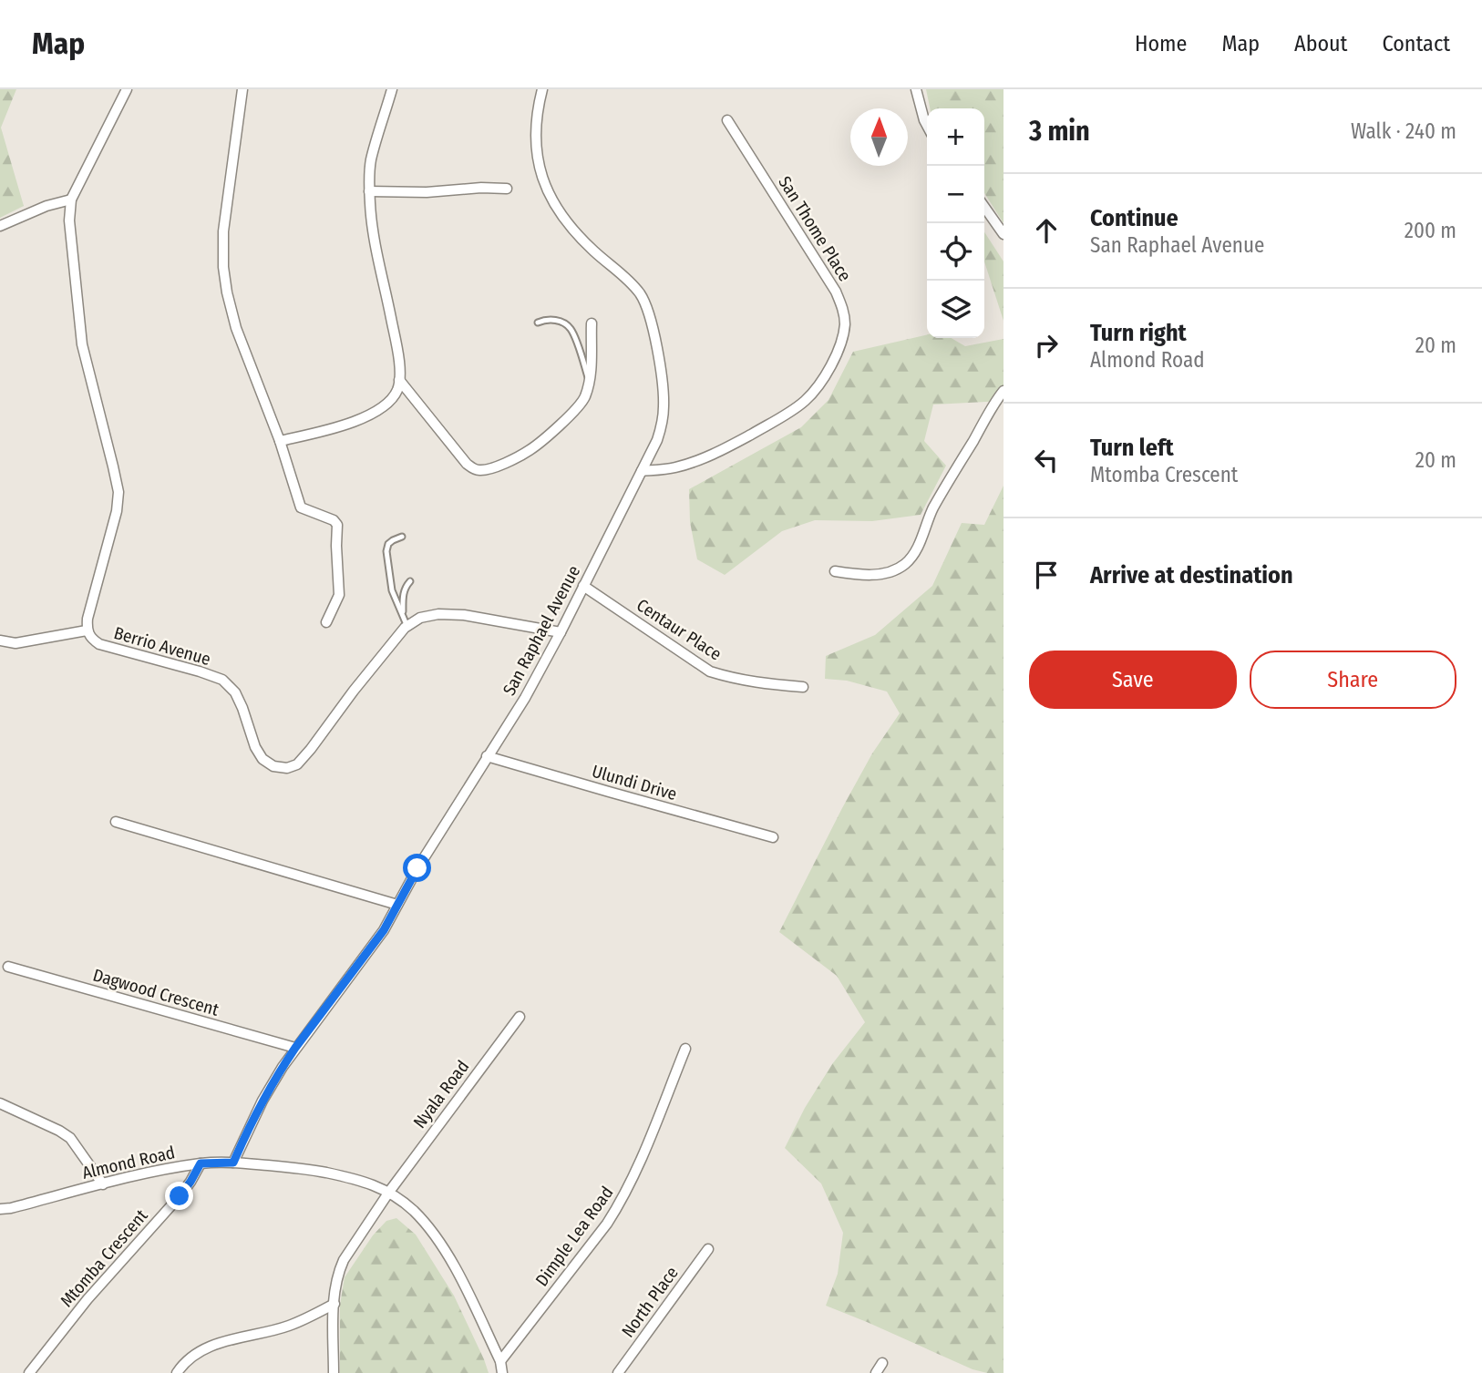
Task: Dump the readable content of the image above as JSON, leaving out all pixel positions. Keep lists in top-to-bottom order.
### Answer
{
  "streets": {
    "street": [
      "San Thome Place",
      "Centaur Place",
      "San Raphael Avenue",
      "Berrio Avenue",
      "Ulundi Drive",
      "Dagwood Crescent",
      "Nyala Road",
      "Almond Road",
      "Dimple Lea Road",
      "Mtomba Crescent",
      "North Place"
    ]
  },
  "crossings": [
    ["San Thome Place", "San Raphael Avenue"],
    ["Centaur Place", "San Raphael Avenue"],
    ["San Raphael Avenue", "Berrio Avenue"],
    ["San Raphael Avenue", "Ulundi Drive"],
    ["San Raphael Avenue", "Dagwood Crescent"],
    ["San Raphael Avenue", "Almond Road"],
    ["Nyala Road", "Almond Road"],
    ["Almond Road", "Dimple Lea Road"],
    ["Almond Road", "Mtomba Crescent"]
  ],
  "north": "top",
  "page": {
    "header": "Map",
    "nav": [
      "Home",
      "Map",
      "About",
      "Contact"
    ],
    "heading": ["3 min", "Walk · 240 m"],
    "map_buttons": ["+", "−"],
    "list": [
      ["Continue", "San Raphael Avenue", "200 m"],
      ["Turn right", "Almond Road", "20 m"],
      ["Turn left", "Mtomba Crescent", "20 m"],
      "Arrive at destination"
    ],
    "buttons": ["Save", "Share"]
  }
}
